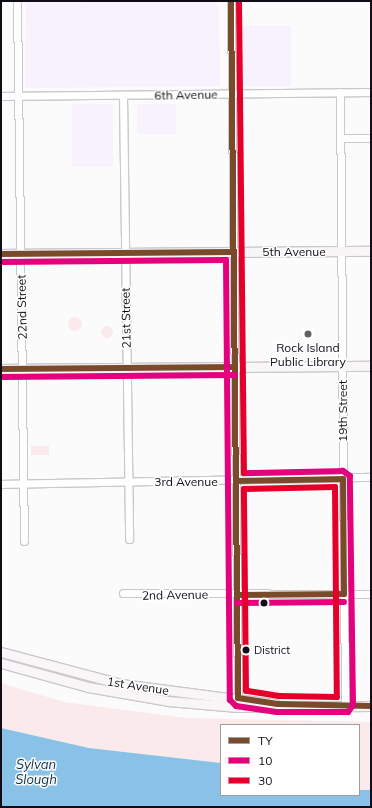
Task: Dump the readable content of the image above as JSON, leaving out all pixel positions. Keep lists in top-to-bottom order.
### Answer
{
  "streets": {
    "main road": ["5th Avenue", "1st Avenue"],
    "street": [
      "6th Avenue",
      "22nd Street",
      "21st Street",
      "19th Street",
      "3rd Avenue",
      "2nd Avenue"
    ]
  },
  "crossings": [
    ["6th Avenue", "22nd Street"],
    ["6th Avenue", "21st Street"],
    ["6th Avenue", "19th Street"],
    ["5th Avenue", "22nd Street"],
    ["5th Avenue", "21st Street"],
    ["5th Avenue", "19th Street"],
    ["22nd Street", "3rd Avenue"],
    ["21st Street", "3rd Avenue"],
    ["19th Street", "3rd Avenue"],
    ["19th Street", "2nd Avenue"],
    ["19th Street", "1st Avenue"]
  ],
  "water": ["Sylvan Slough"],
  "places": ["Rock Island Public Library", "District"],
  "lines": ["transit line TY", "transit line 30", "transit line 10"],
  "legend": ["TY", "10", "30"]
}
